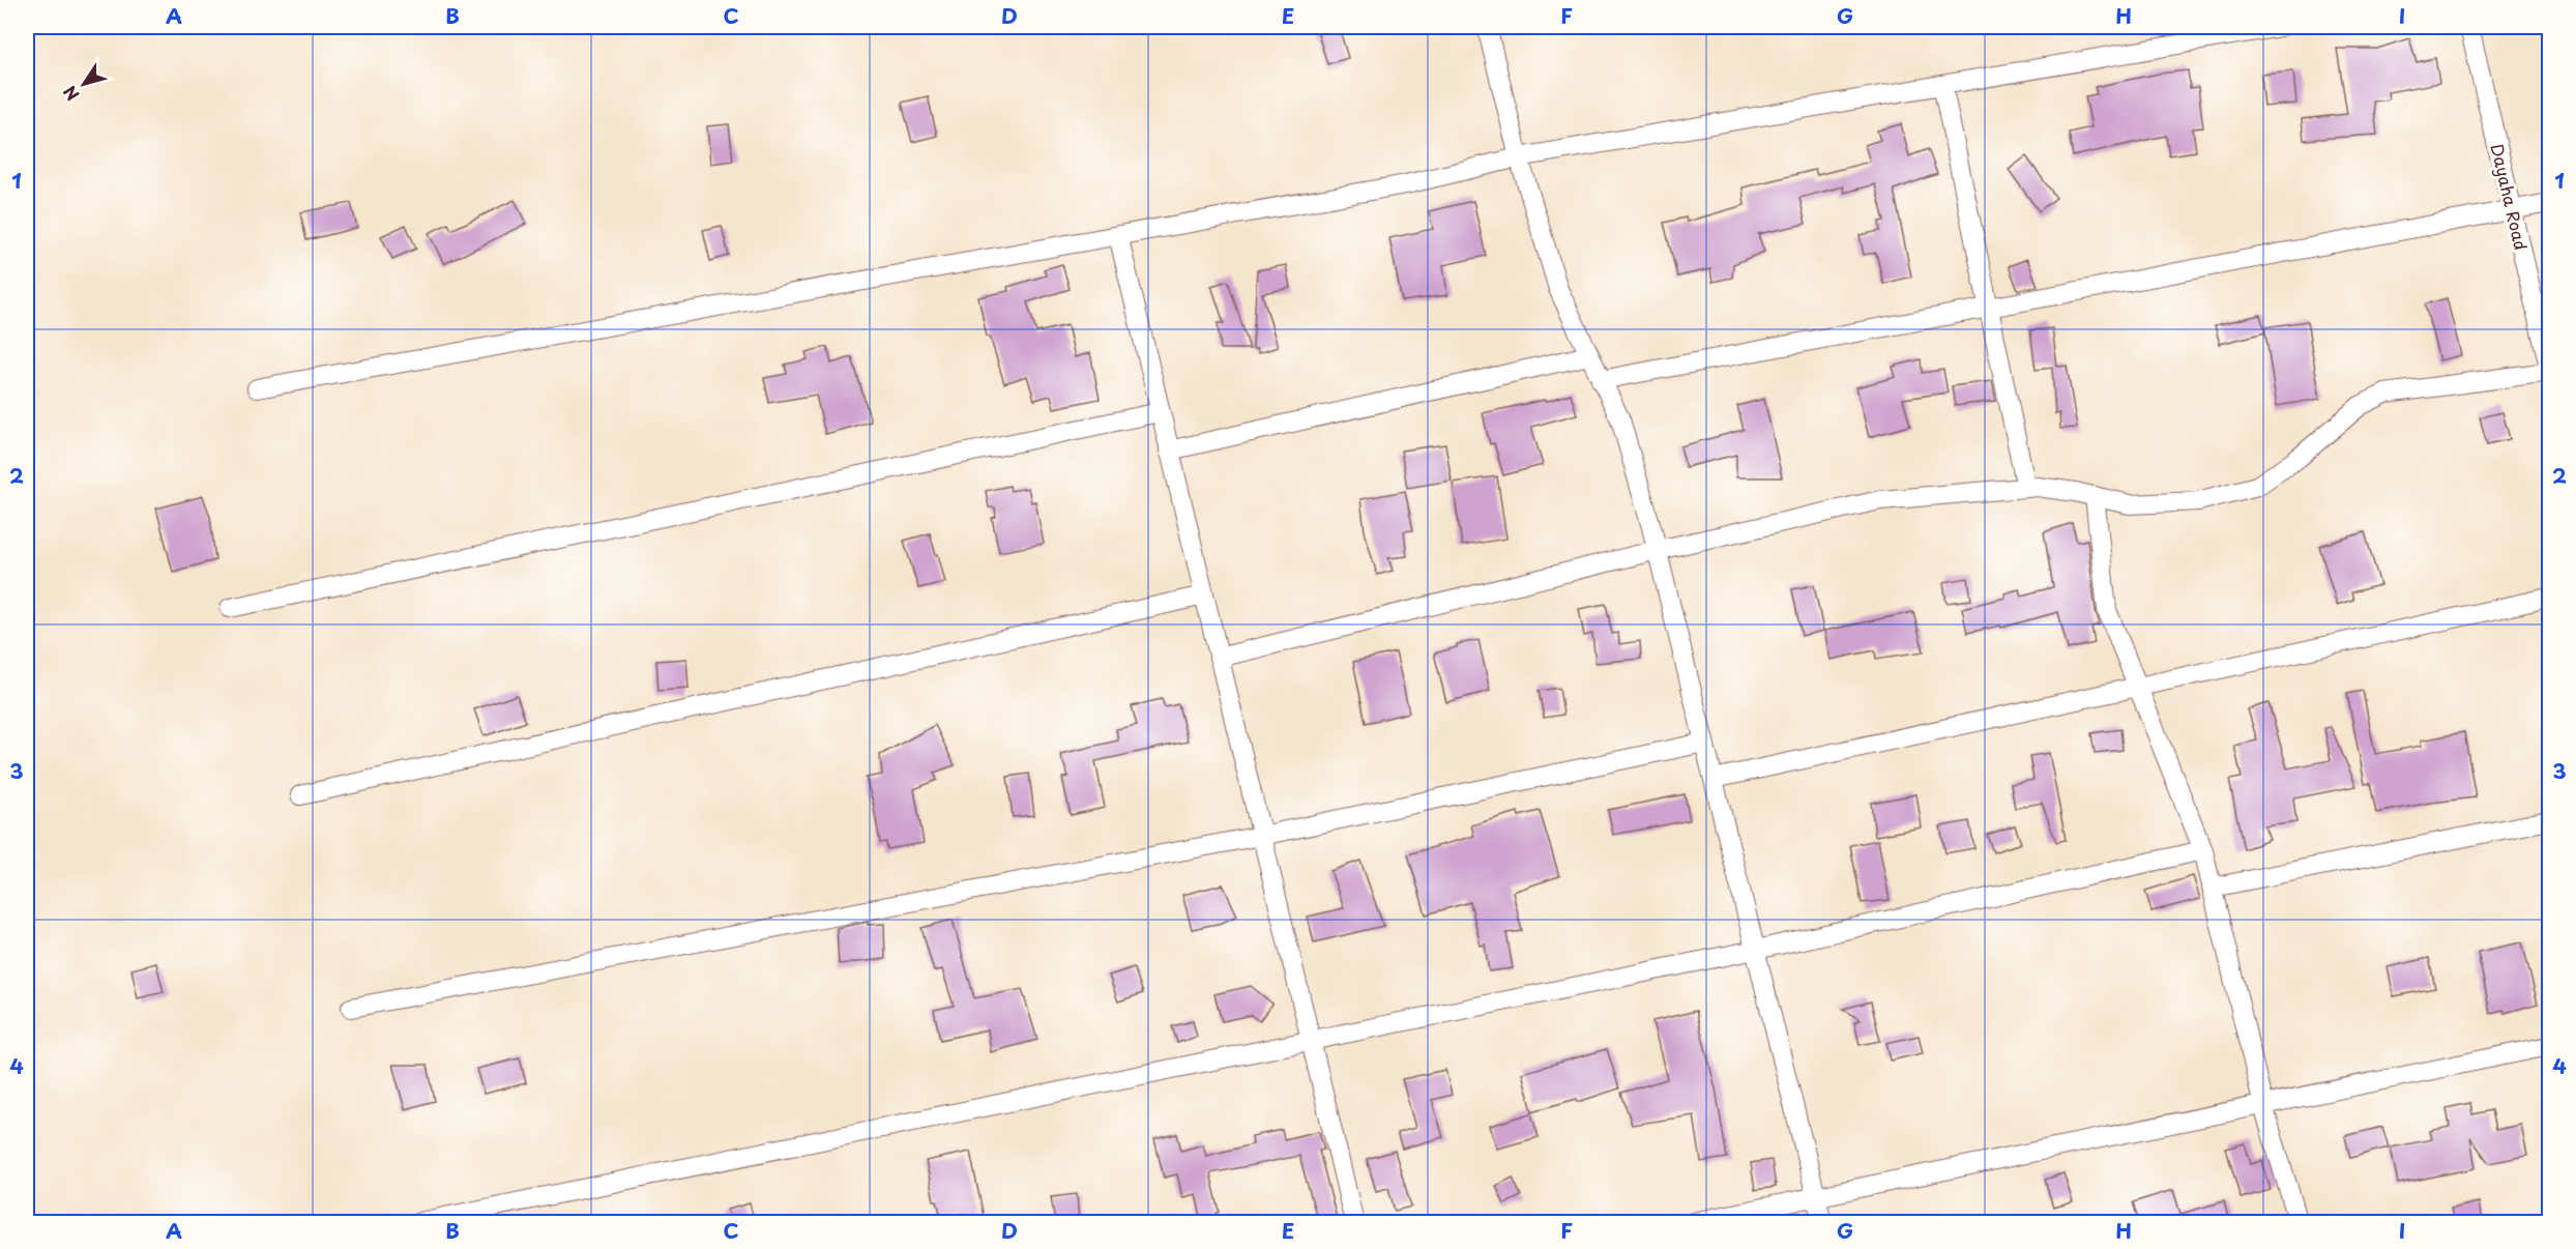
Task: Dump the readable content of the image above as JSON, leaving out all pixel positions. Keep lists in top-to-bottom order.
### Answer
{
  "streets": {
    "street": ["Dayaha Road"]
  },
  "north": "bottom left",
  "grid": {
    "columns": [
      "A",
      "B",
      "C",
      "D",
      "E",
      "F",
      "G",
      "H",
      "I"
    ],
    "rows": [
      "1",
      "2",
      "3",
      "4"
    ]
  }
}
